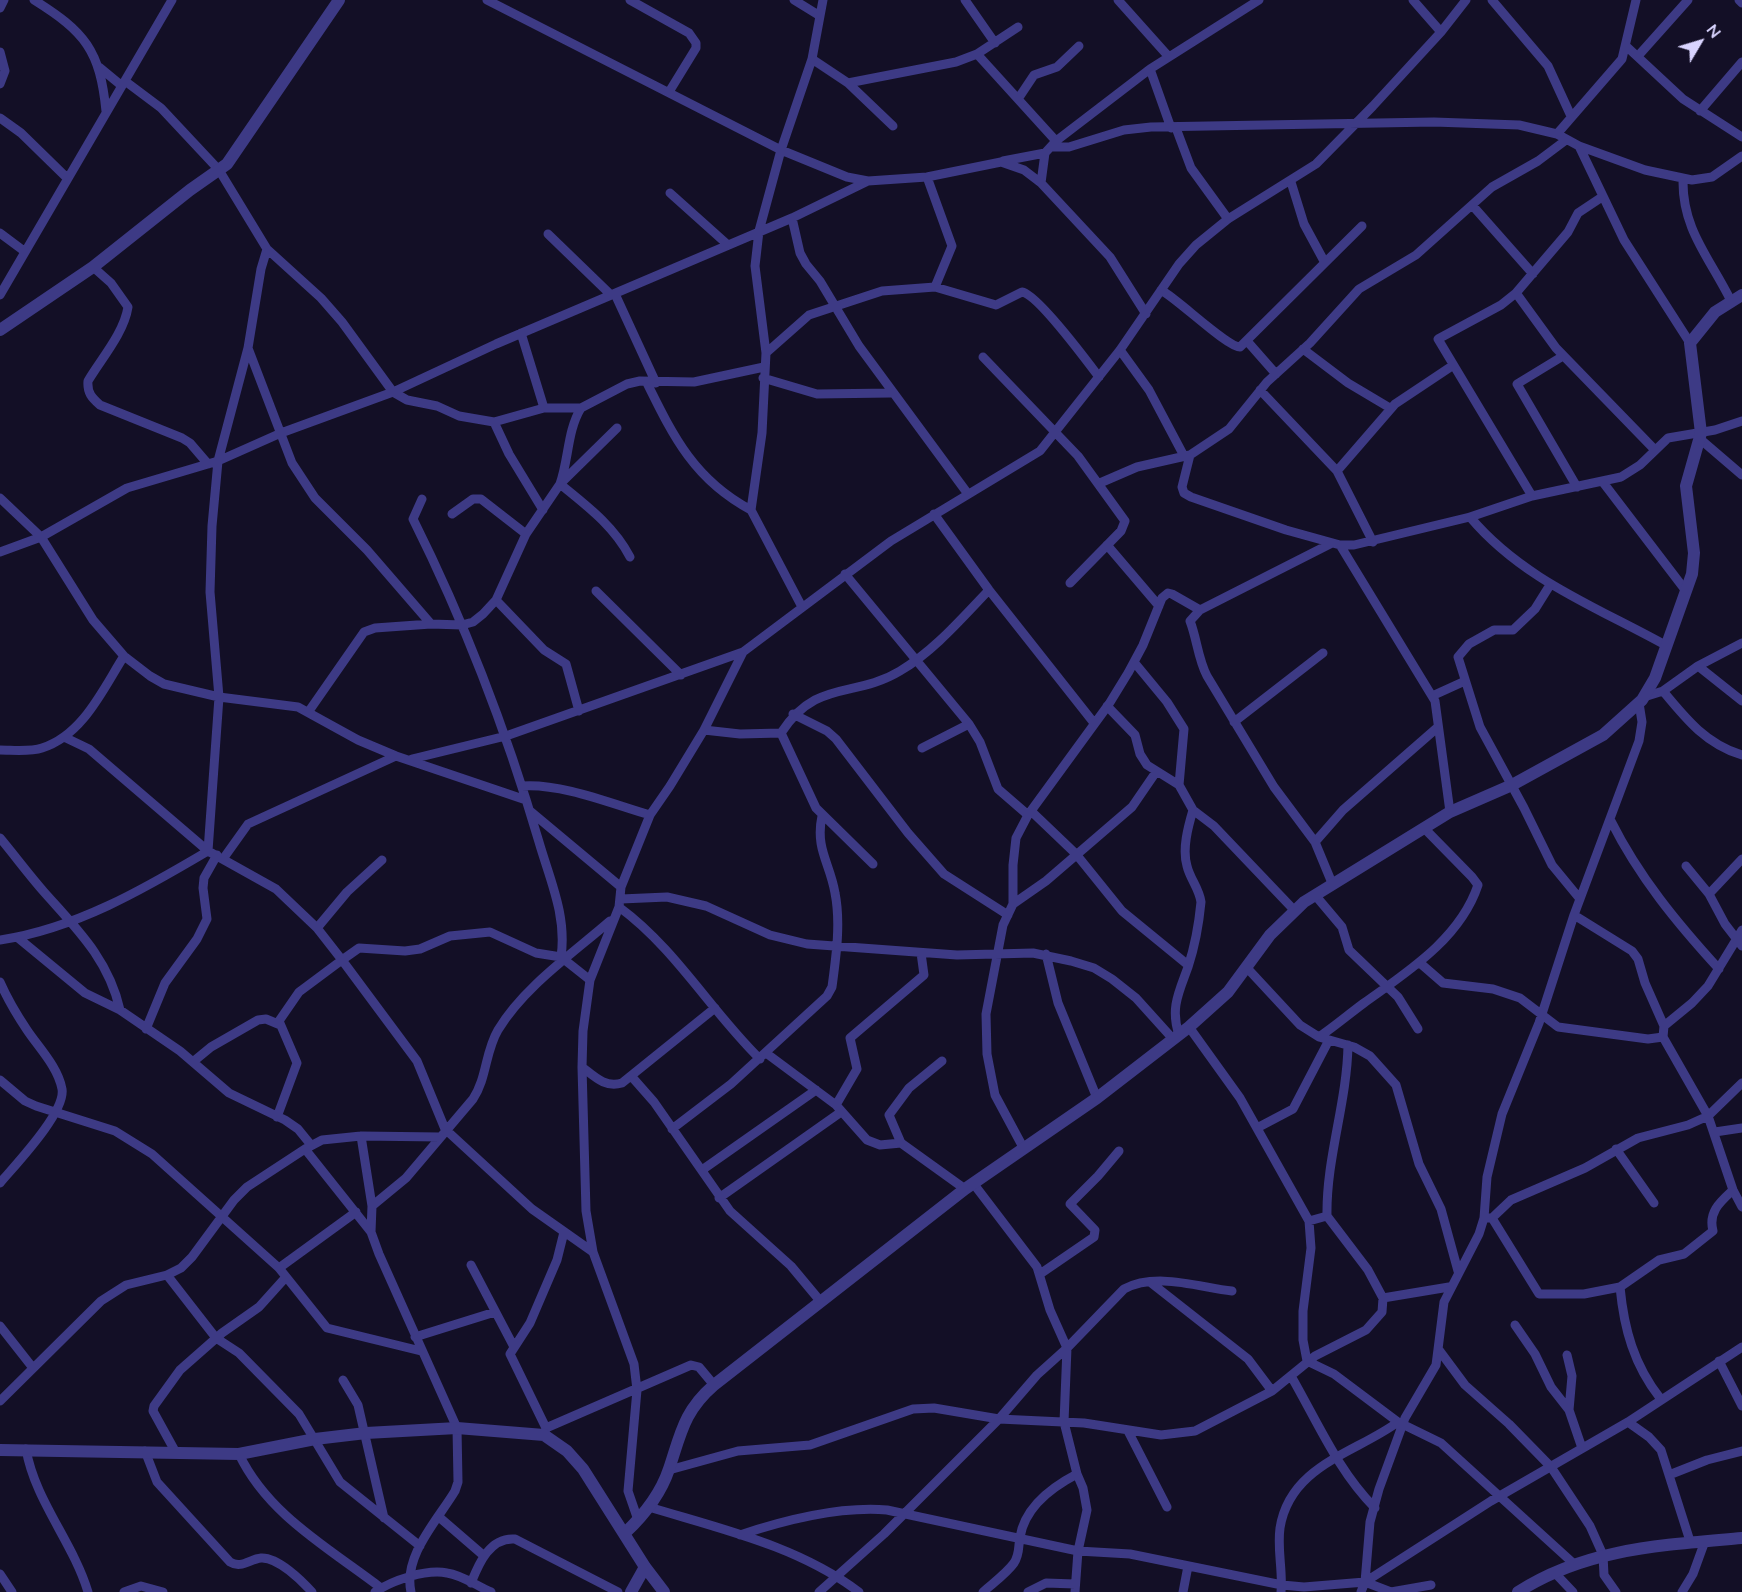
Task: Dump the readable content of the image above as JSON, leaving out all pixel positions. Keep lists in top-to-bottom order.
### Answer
{
  "north": "top right"
}
